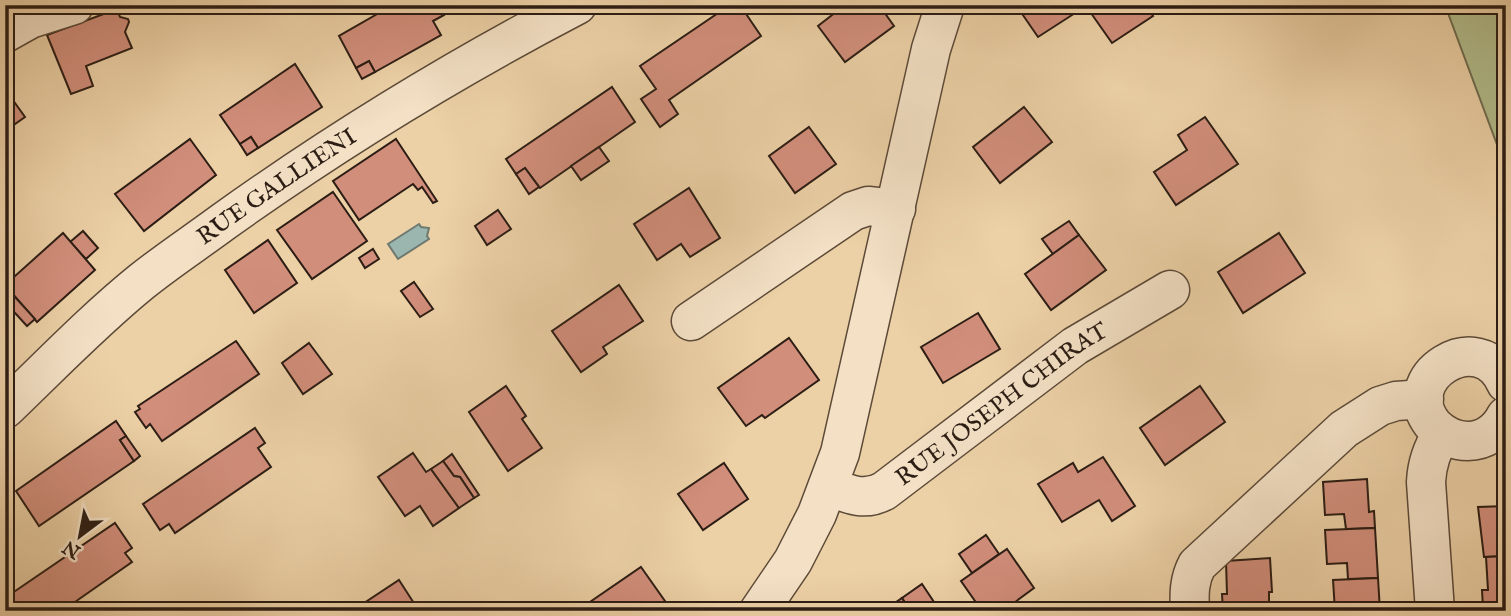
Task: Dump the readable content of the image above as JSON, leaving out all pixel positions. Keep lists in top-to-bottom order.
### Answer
{
  "streets": {
    "street": ["RUE GALLIENI", "RUE JOSEPH CHIRAT"]
  },
  "north": "bottom left"
}
